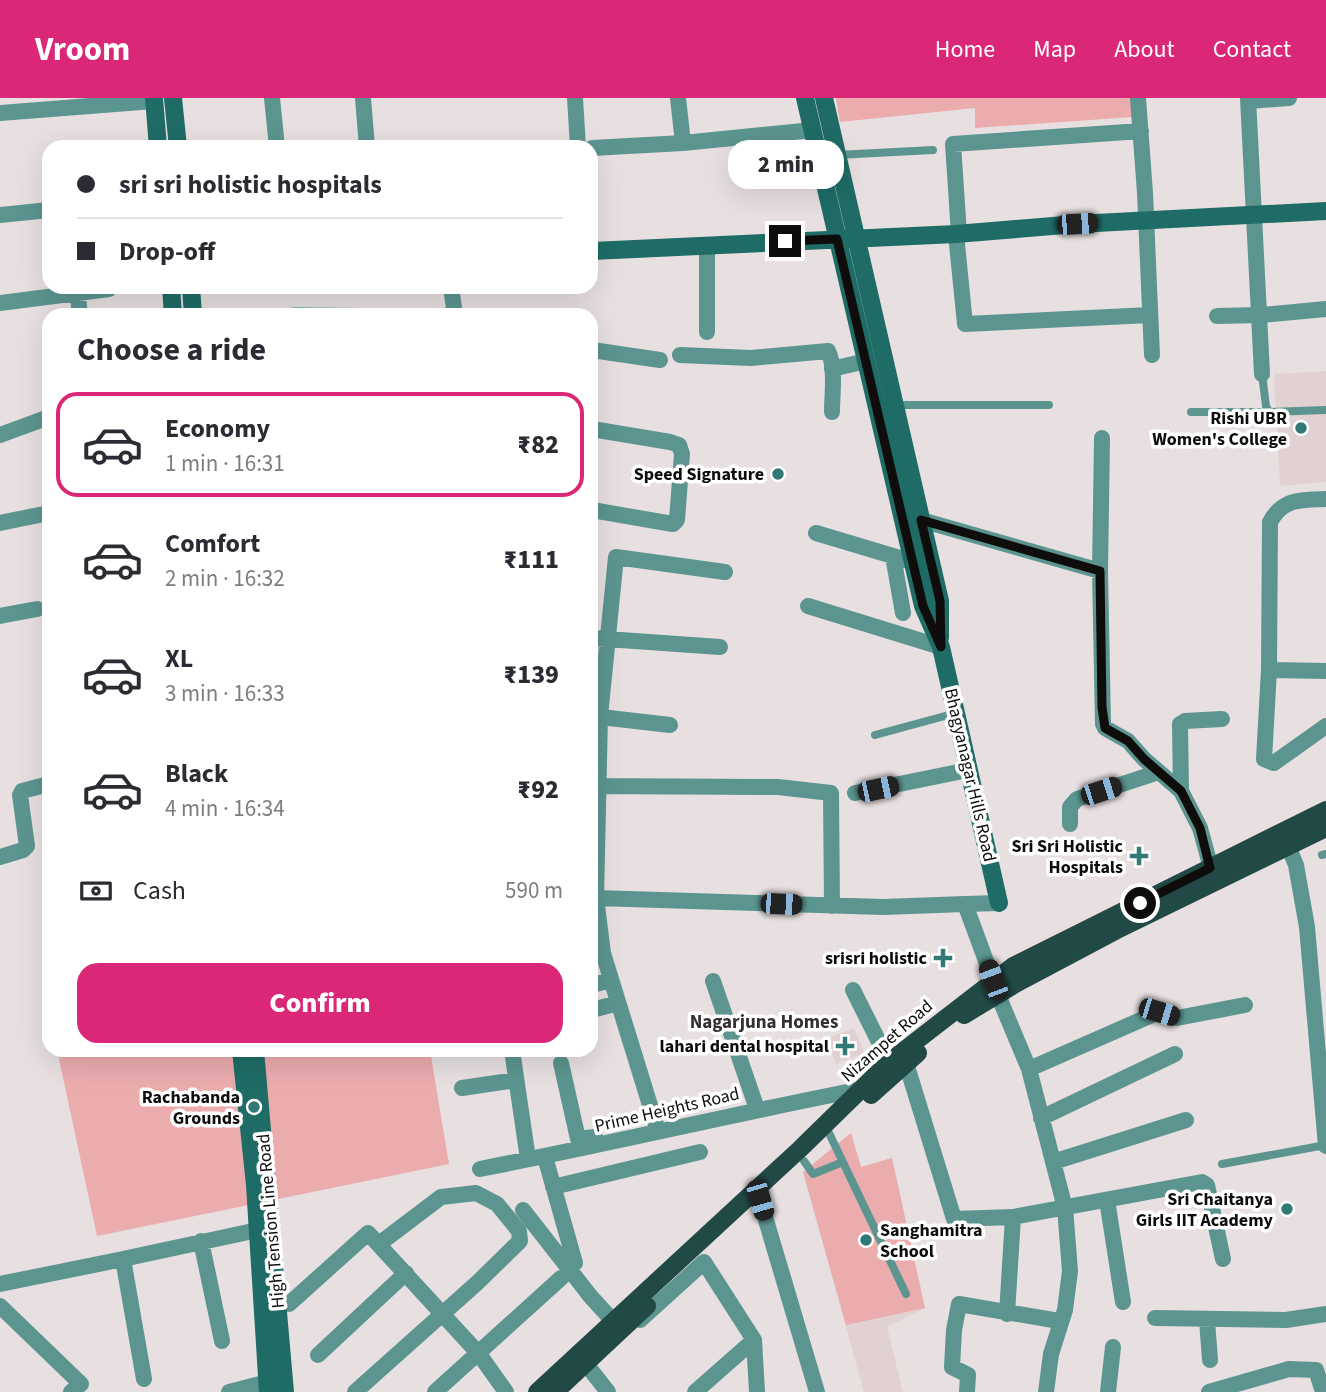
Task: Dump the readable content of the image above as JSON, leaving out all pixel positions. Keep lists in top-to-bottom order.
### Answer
{
  "streets": {
    "main road": ["Bhagyanagar Hills Road", "Nizampet Road", "High Tension Line Road"],
    "street": ["Prime Heights Road"]
  },
  "crossings": [
    ["Nizampet Road", "Prime Heights Road"]
  ],
  "districts": ["Nagarjuna Homes"],
  "places": {
    "other": [
      "Rishi UBR Women's College",
      "Speed Signature",
      "Rachabanda Grounds",
      "Sri Chaitanya Girls IIT Academy",
      "Sanghamitra School"
    ],
    "health": ["Sri Sri Holistic Hospitals", "srisri holistic", "lahari dental hospital"]
  },
  "page": {
    "header": "Vroom",
    "nav": [
      "Home",
      "Map",
      "About",
      "Contact"
    ],
    "bubble": "2 min",
    "banner": ["sri sri holistic hospitals", "Drop-off"],
    "heading": "Choose a ride",
    "list": [
      {
        "name": "Economy",
        "note": "1 min · 16:31",
        "value": "₹82"
      },
      {
        "name": "Comfort",
        "note": "2 min · 16:32",
        "value": "₹111"
      },
      {
        "name": "XL",
        "note": "3 min · 16:33",
        "value": "₹139"
      },
      {
        "name": "Black",
        "note": "4 min · 16:34",
        "value": "₹92"
      }
    ],
    "pay": ["Cash", "590 m"],
    "buttons": "Confirm"
  }
}
